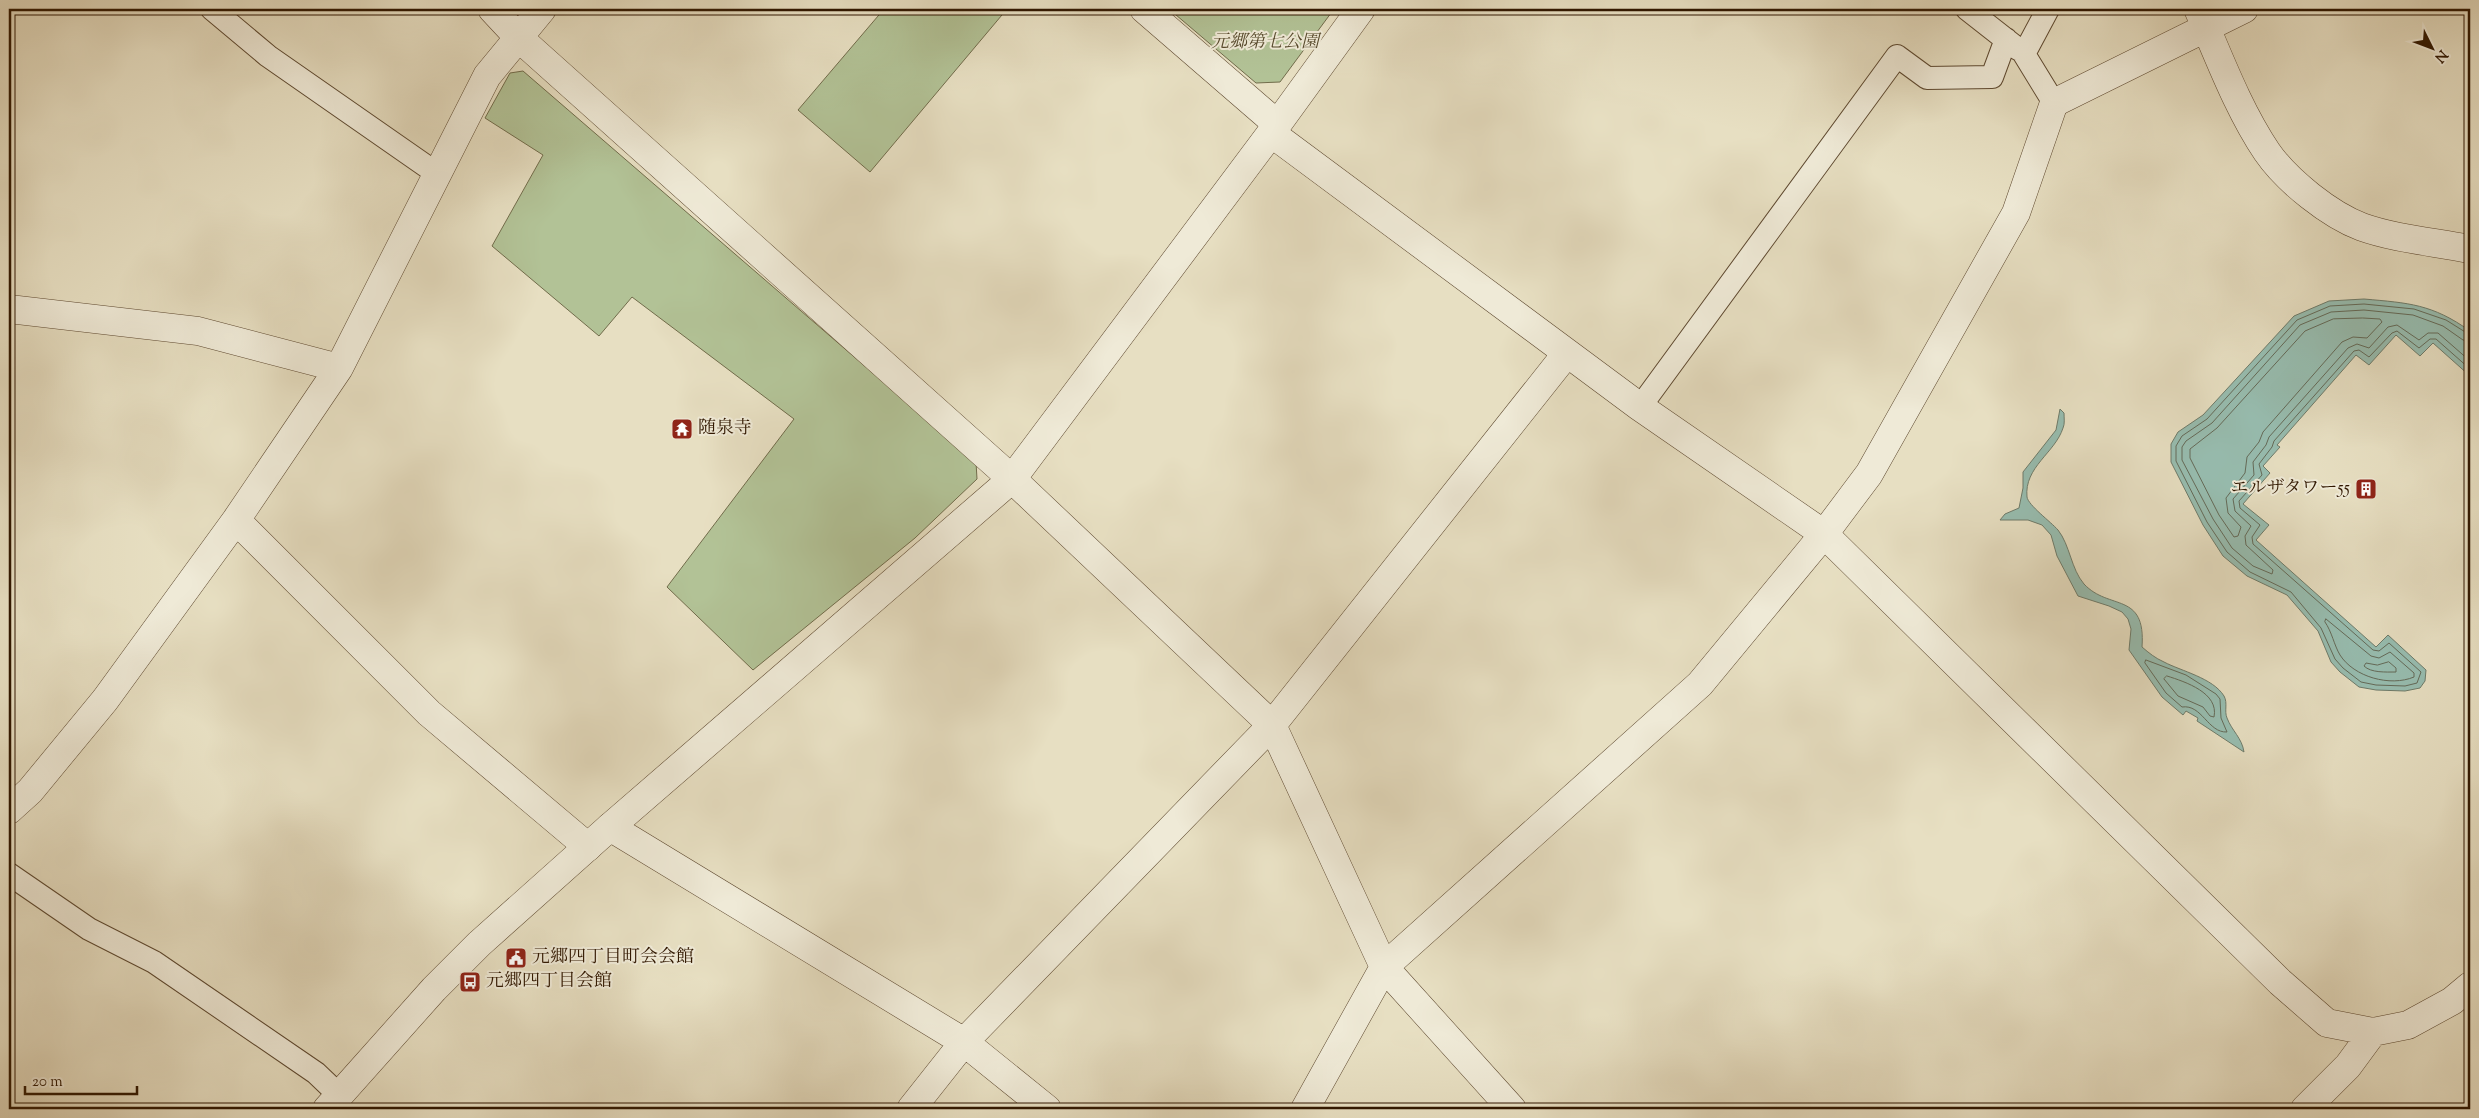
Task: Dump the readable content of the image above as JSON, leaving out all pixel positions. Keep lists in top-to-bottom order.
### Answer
{
  "parks": ["元郷第七公園"],
  "places": {
    "temple": ["随泉寺"],
    "building": ["エルザタワー55"],
    "public building": ["元郷四丁目町会会館"],
    "bus stop": ["元郷四丁目会館"]
  },
  "scale_bar": "20 m",
  "north": "bottom right"
}
